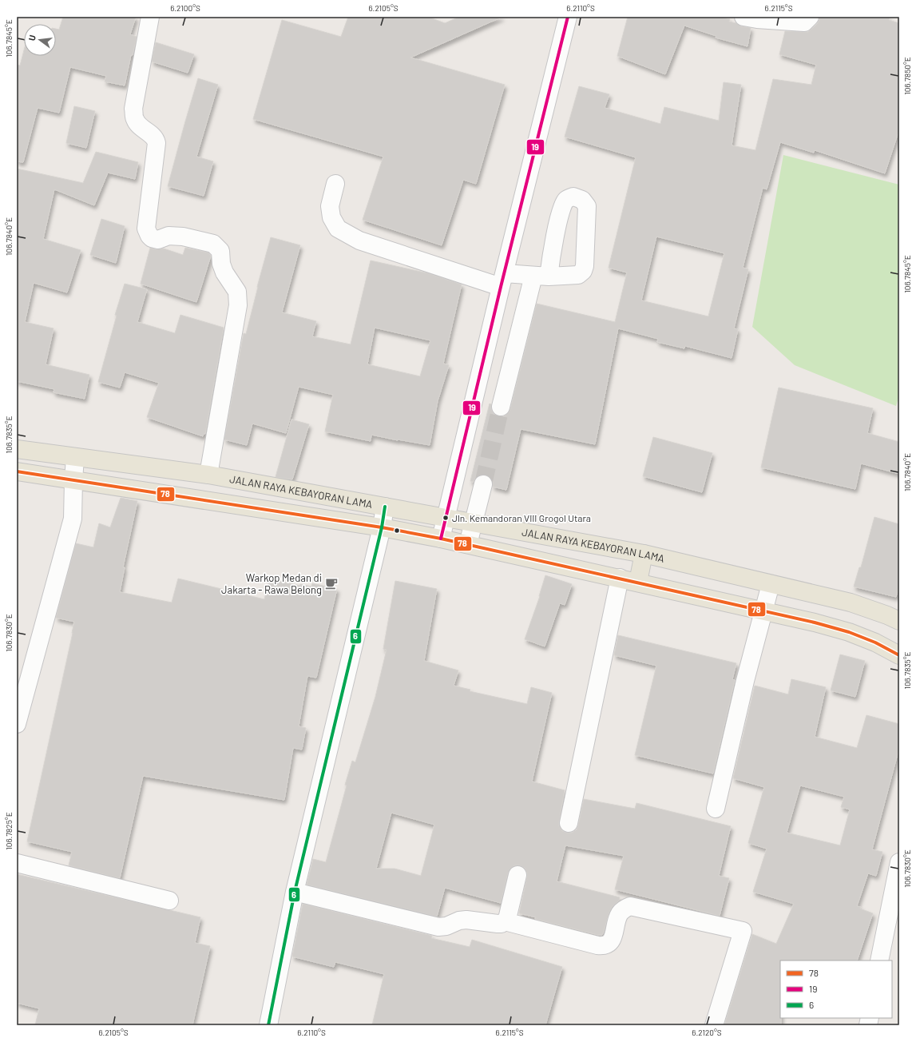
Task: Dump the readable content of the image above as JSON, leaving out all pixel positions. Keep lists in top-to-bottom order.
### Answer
{
  "streets": {
    "main road": ["JALAN RAYA KEBAYORAN LAMA"]
  },
  "places": {
    "other": ["Jln. Kemandoran VIII Grogol Utara"],
    "cafe": ["Warkop Medan di Jakarta - Rawa Belong"]
  },
  "lines": ["transit line 19", "transit line 78", "transit line 6"],
  "legend": ["78", "19", "6"],
  "north": "left",
  "coordinates": [
    "6.2100°S",
    "6.2105°S",
    "6.2110°S",
    "6.2115°S",
    "106.7845°E",
    "106.7850°E",
    "106.7840°E",
    "106.7835°E",
    "106.7830°E",
    "106.7825°E",
    "6.2120°S"
  ]
}
